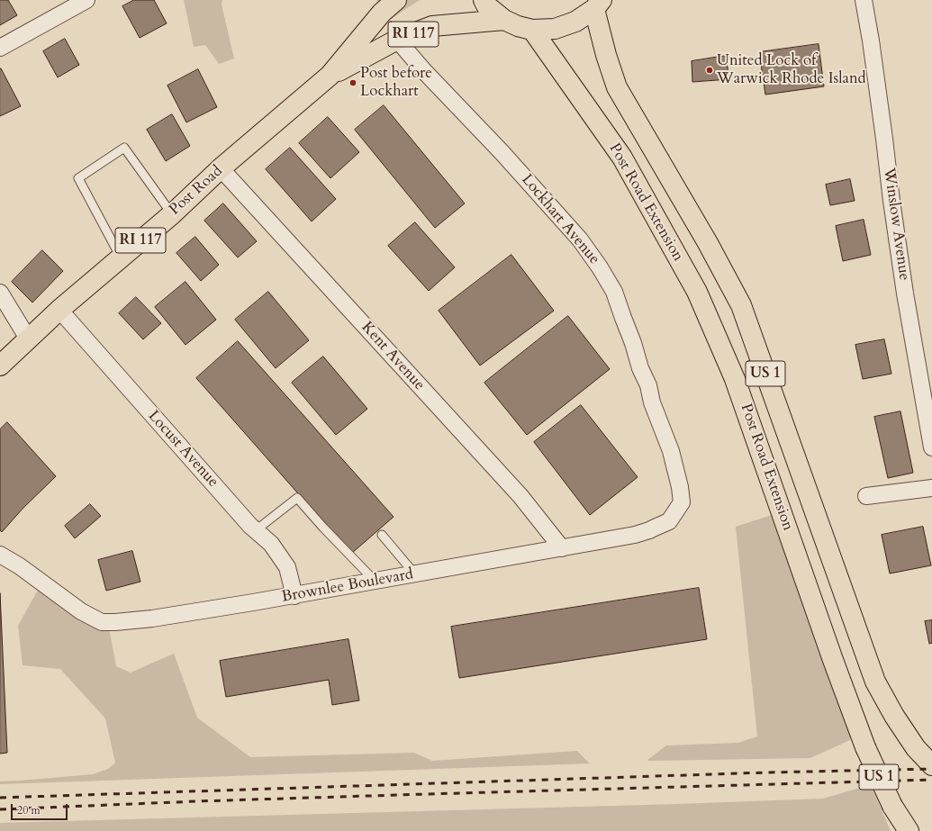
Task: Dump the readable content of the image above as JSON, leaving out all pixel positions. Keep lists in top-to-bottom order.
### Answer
{
  "streets": {
    "main road": [
      "RI 117",
      "Post Road",
      "Post Road Extension",
      "US 1"
    ],
    "street": [
      "Lockhart Avenue",
      "Winslow Avenue",
      "Kent Avenue",
      "Locust Avenue",
      "Brownlee Boulevard"
    ]
  },
  "crossings": [
    ["RI 117", "Post Road"],
    ["RI 117", "Lockhart Avenue"],
    ["Post Road", "Kent Avenue"],
    ["Post Road", "Locust Avenue"],
    ["Lockhart Avenue", "Brownlee Boulevard"],
    ["Kent Avenue", "Brownlee Boulevard"],
    ["Locust Avenue", "Brownlee Boulevard"]
  ],
  "places": ["United Lock of Warwick Rhode Island", "Post before Lockhart"],
  "scale_bar": "20 m"
}
